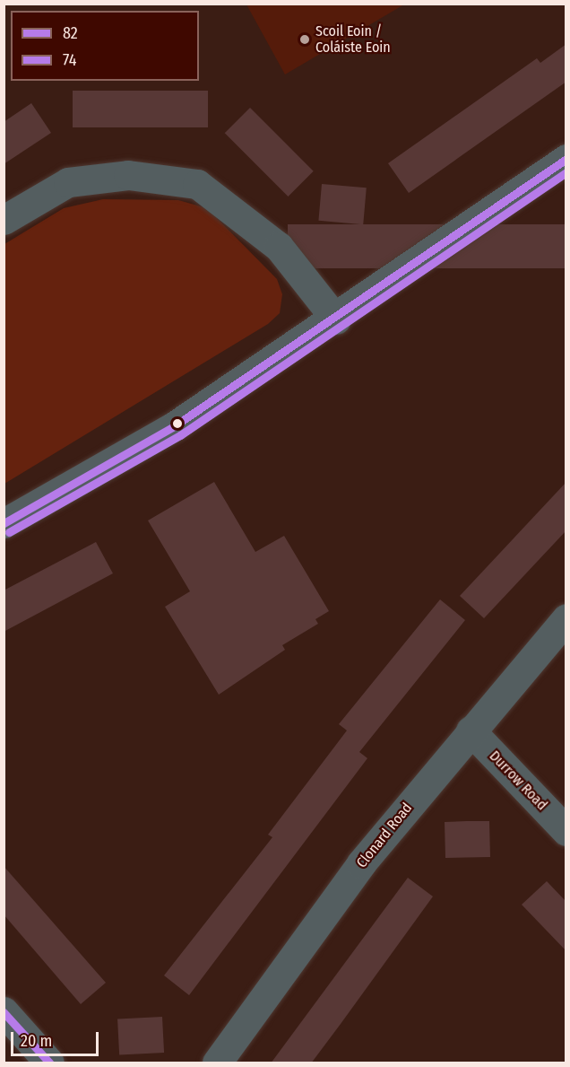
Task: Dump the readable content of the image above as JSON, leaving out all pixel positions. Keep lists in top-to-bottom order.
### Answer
{
  "streets": {
    "street": ["Durrow Road", "Clonard Road"]
  },
  "crossings": [
    ["Durrow Road", "Clonard Road"]
  ],
  "places": ["Scoil Eoin / Coláiste Eoin"],
  "lines": ["transit line 82", "transit line 74"],
  "legend": ["82", "74"],
  "scale_bar": "20 m"
}
